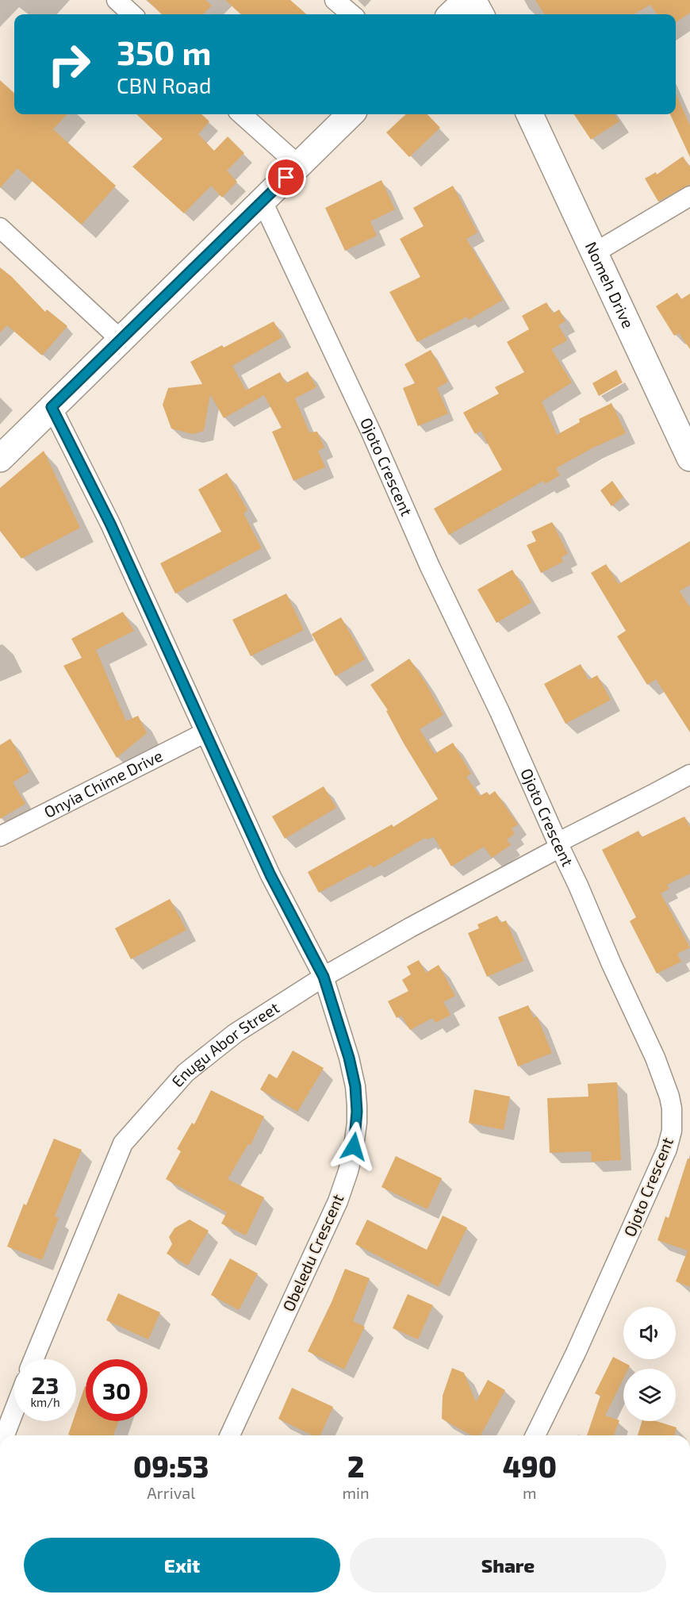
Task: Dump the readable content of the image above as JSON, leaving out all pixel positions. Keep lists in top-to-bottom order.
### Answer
{
  "streets": {
    "main road": ["Nomeh Drive"],
    "street": [
      "Ojoto Crescent",
      "Onyia Chime Drive",
      "Enugu Abor Street",
      "Obeledu Crescent"
    ]
  },
  "crossings": [
    ["Ojoto Crescent", "Enugu Abor Street"],
    ["Onyia Chime Drive", "Obeledu Crescent"],
    ["Enugu Abor Street", "Obeledu Crescent"]
  ],
  "page": {
    "turn": ["350 m", "CBN Road"],
    "speed": "23 km/h",
    "limit": "30",
    "eta": [
      "09:53",
      "Arrival",
      "2",
      "min",
      "490",
      "m"
    ],
    "buttons": ["Exit", "Share"]
  }
}
